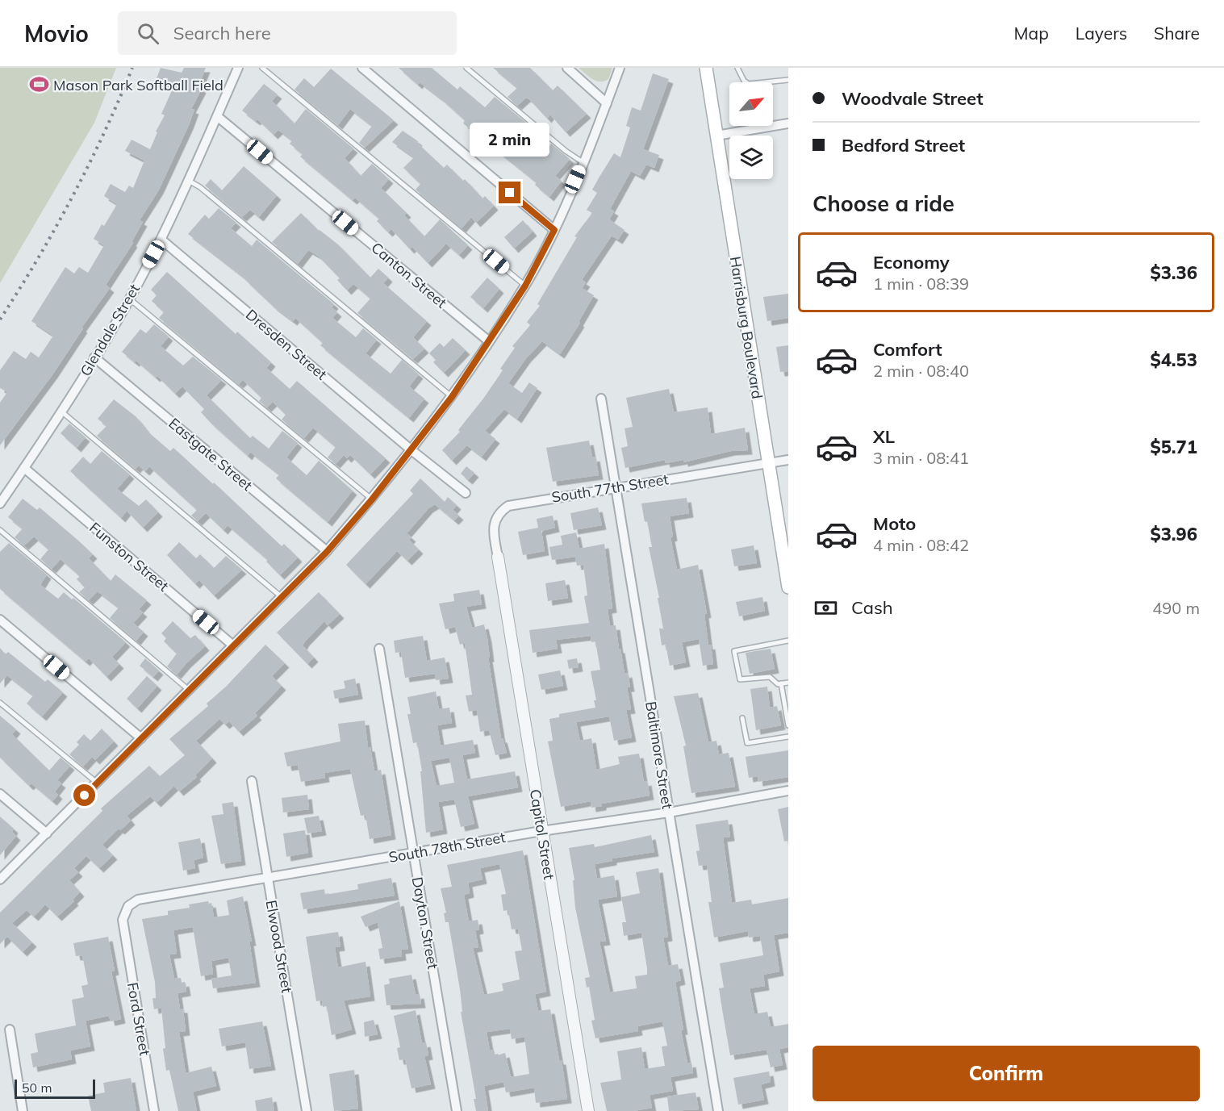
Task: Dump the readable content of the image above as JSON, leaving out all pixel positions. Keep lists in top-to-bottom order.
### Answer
{
  "streets": {
    "main road": ["Harrisburg Boulevard"],
    "street": [
      "Canton Street",
      "Glendale Street",
      "Dresden Street",
      "Eastgate Street",
      "South 77th Street",
      "Funston Street",
      "Baltimore Street",
      "Capitol Street",
      "South 78th Street",
      "Dayton Street",
      "Elwood Street",
      "Ford Street"
    ]
  },
  "crossings": [
    ["Canton Street", "Glendale Street"],
    ["Harrisburg Boulevard", "South 77th Street"],
    ["Glendale Street", "Dresden Street"],
    ["Glendale Street", "Eastgate Street"],
    ["Glendale Street", "Funston Street"],
    ["South 77th Street", "Baltimore Street"],
    ["South 77th Street", "Capitol Street"],
    ["Baltimore Street", "South 78th Street"],
    ["Capitol Street", "South 78th Street"],
    ["South 78th Street", "Dayton Street"],
    ["South 78th Street", "Elwood Street"],
    ["South 78th Street", "Ford Street"]
  ],
  "places": {
    "sports": ["Mason Park Softball Field"]
  },
  "scale_bar": "50 m",
  "north": "top right",
  "page": {
    "header": "Movio",
    "search": "Search here",
    "nav": ["Map", "Layers", "Share"],
    "banner": ["Woodvale Street", "Bedford Street"],
    "bubble": "2 min",
    "heading": "Choose a ride",
    "list": [
      {
        "name": "Economy",
        "note": "1 min · 08:39",
        "value": "$3.36"
      },
      {
        "name": "Comfort",
        "note": "2 min · 08:40",
        "value": "$4.53"
      },
      {
        "name": "XL",
        "note": "3 min · 08:41",
        "value": "$5.71"
      },
      {
        "name": "Moto",
        "note": "4 min · 08:42",
        "value": "$3.96"
      }
    ],
    "pay": ["Cash", "490 m"],
    "buttons": "Confirm",
    "scale": "50 m"
  }
}
